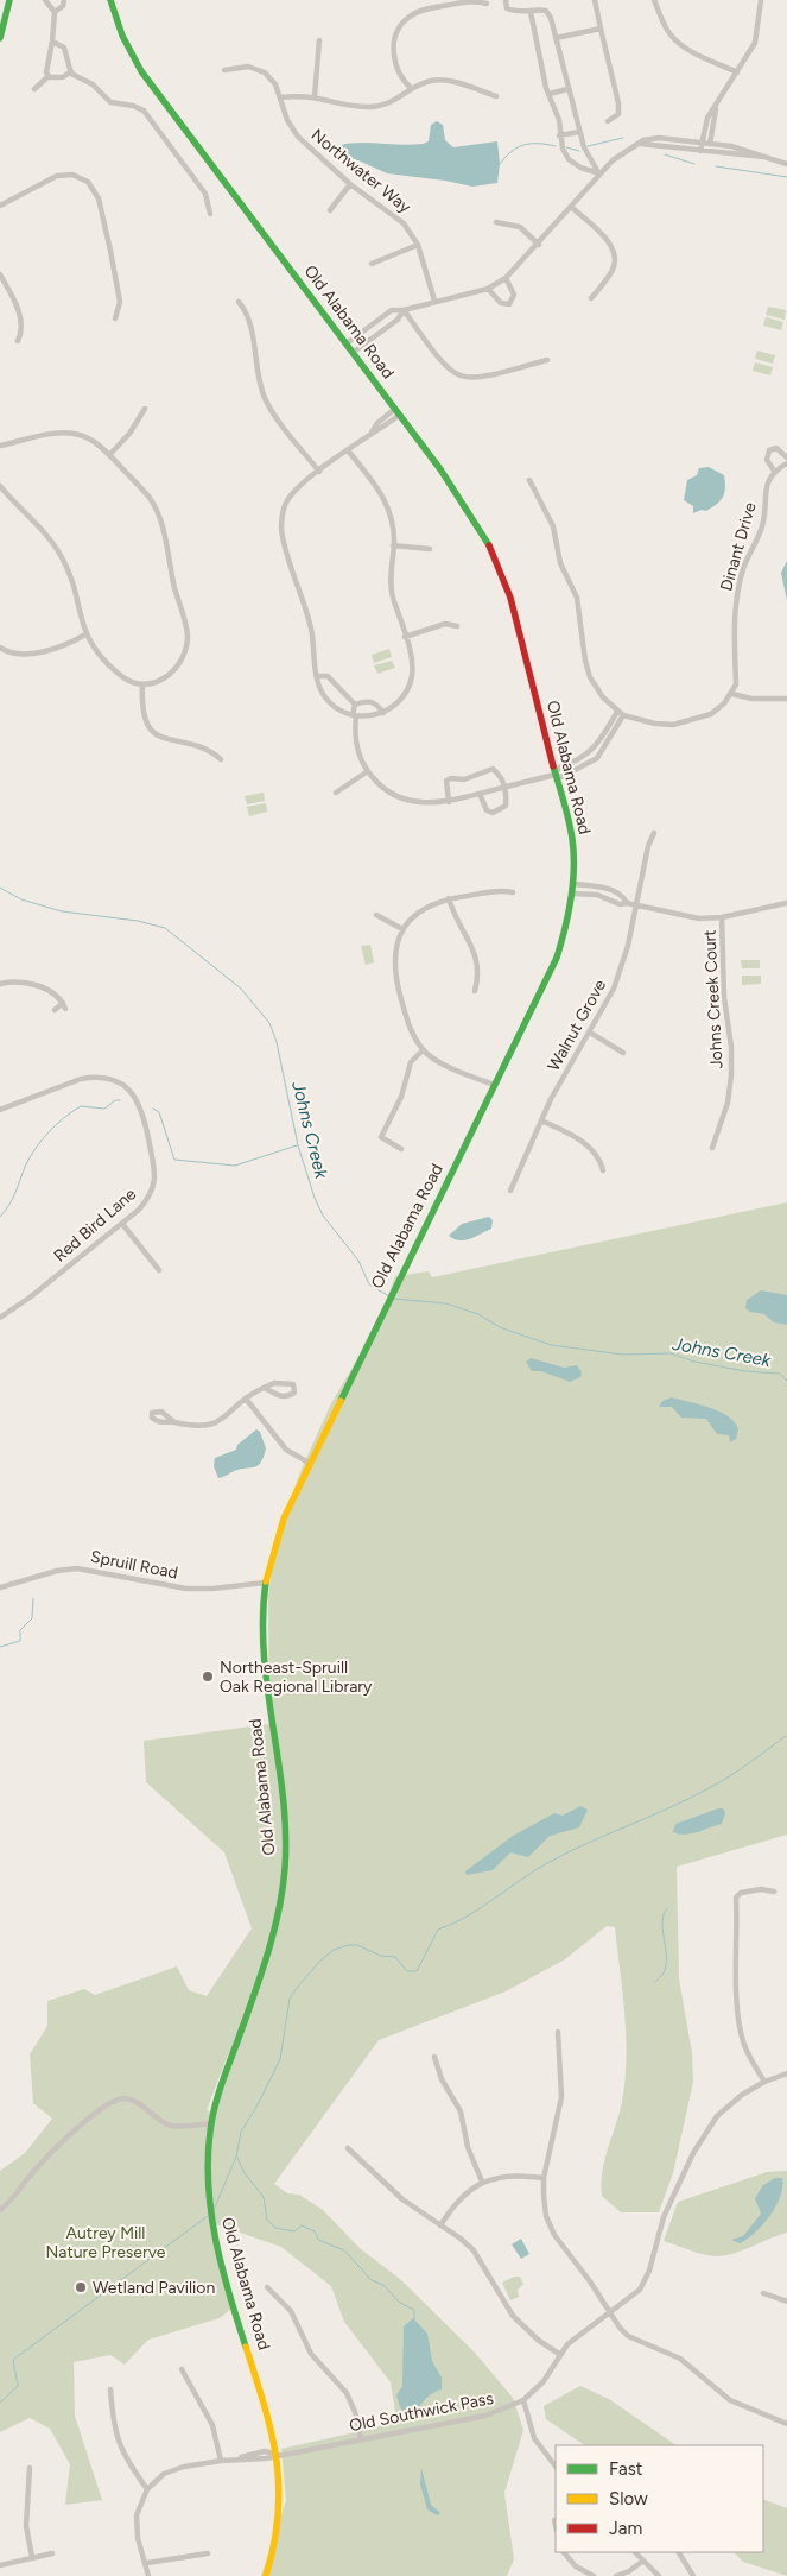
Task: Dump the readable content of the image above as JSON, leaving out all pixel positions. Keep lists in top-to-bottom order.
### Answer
{
  "streets": {
    "main road": ["Old Alabama Road"],
    "street": [
      "Northwater Way",
      "Dinant Drive",
      "Johns Creek Court",
      "Walnut Grove",
      "Red Bird Lane",
      "Spruill Road",
      "Old Southwick Pass"
    ]
  },
  "crossings": [
    ["Old Alabama Road", "Spruill Road"],
    ["Old Alabama Road", "Old Southwick Pass"]
  ],
  "water": ["Johns Creek"],
  "parks": ["Autrey Mill Nature Preserve"],
  "places": ["Northeast-Spruill Oak Regional Library", "Wetland Pavilion"],
  "legend": ["Fast", "Slow", "Jam"]
}
